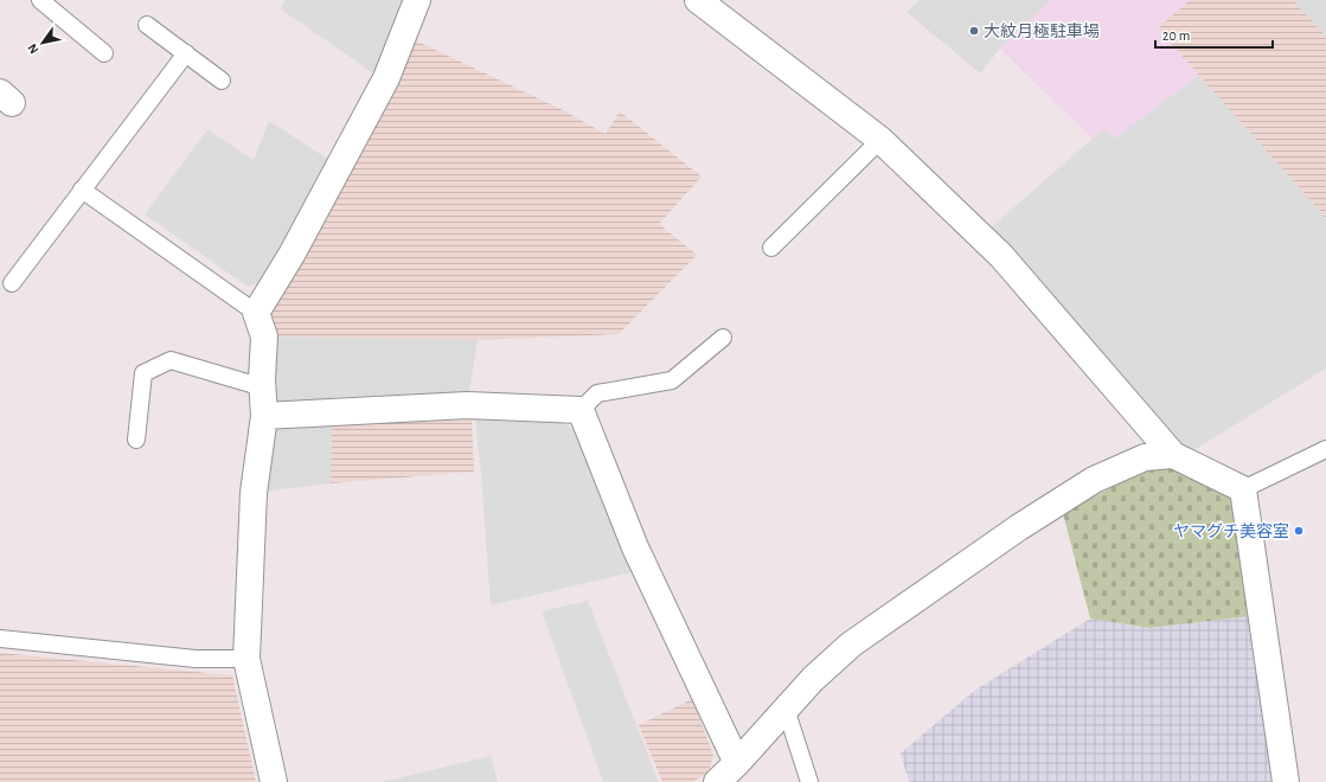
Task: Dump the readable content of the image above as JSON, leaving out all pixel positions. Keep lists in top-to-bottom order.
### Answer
{
  "places": ["大紋月極駐車場", "ヤマグチ美容室"],
  "scale_bar": "20 m",
  "north": "bottom left"
}
